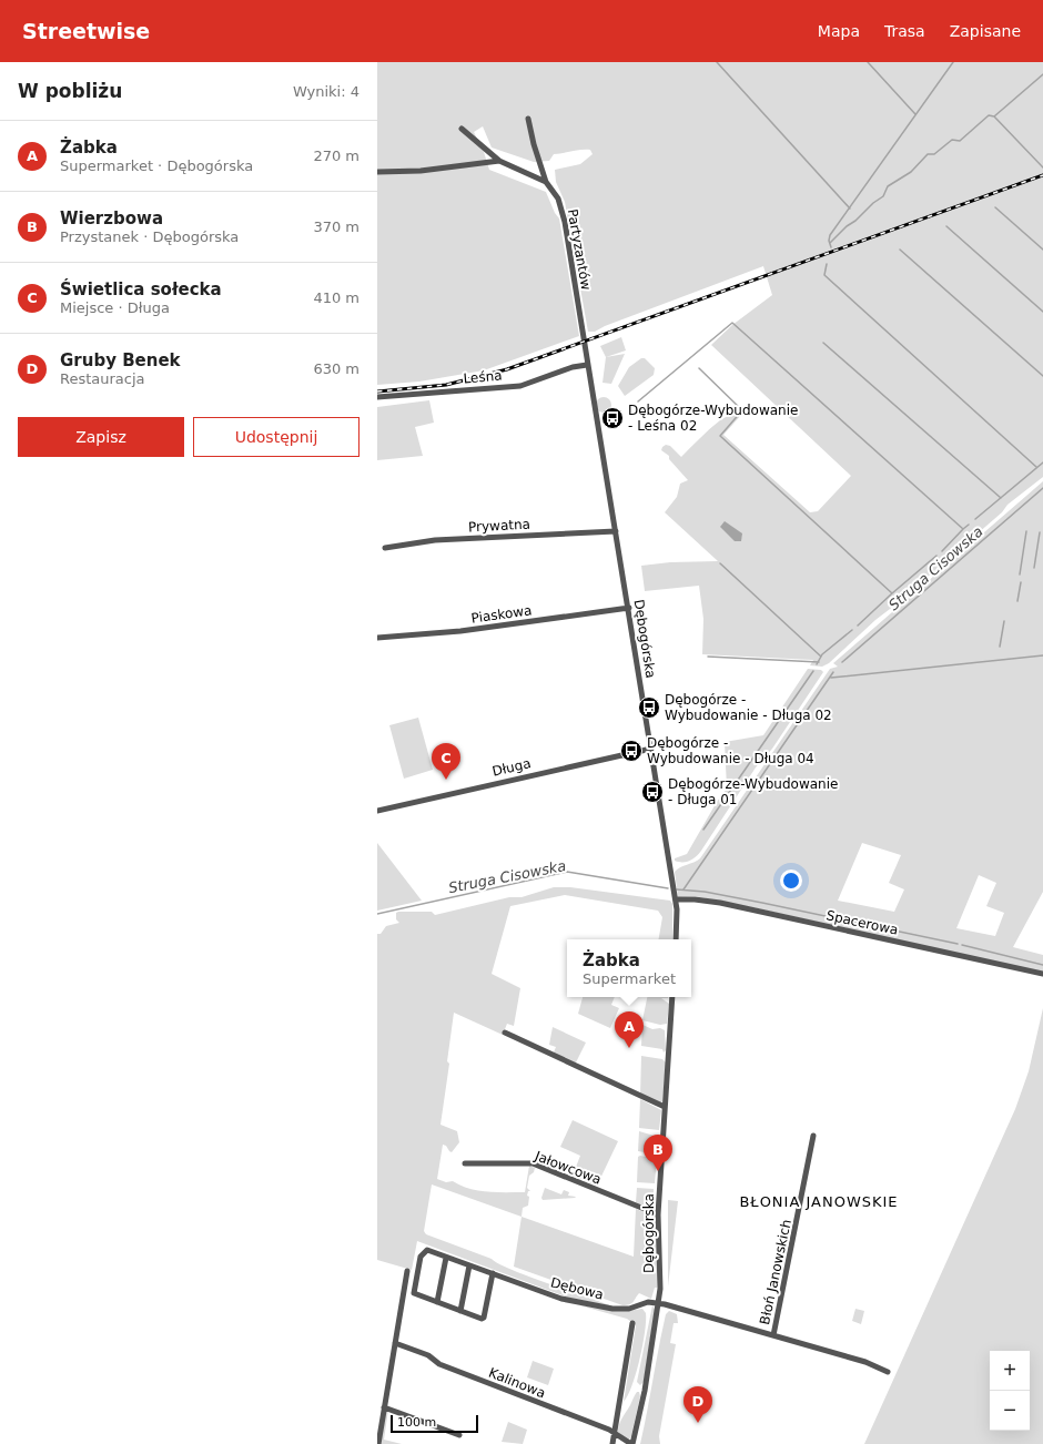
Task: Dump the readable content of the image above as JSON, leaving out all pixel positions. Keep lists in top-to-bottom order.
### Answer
{
  "streets": {
    "street": [
      "Partyzantów",
      "Leśna",
      "Prywatna",
      "Piaskowa",
      "Dębogórska",
      "Długa",
      "Spacerowa",
      "Jałowcowa",
      "Błoń Janowskich",
      "Dębowa",
      "Kalinowa"
    ]
  },
  "crossings": [
    ["Partyzantów", "Leśna"],
    ["Partyzantów", "Dębogórska"],
    ["Leśna", "Dębogórska"],
    ["Prywatna", "Dębogórska"],
    ["Piaskowa", "Dębogórska"],
    ["Dębogórska", "Długa"],
    ["Dębogórska", "Spacerowa"],
    ["Dębogórska", "Jałowcowa"],
    ["Dębogórska", "Błoń Janowskich"],
    ["Dębogórska", "Dębowa"],
    ["Dębogórska", "Kalinowa"],
    ["Błoń Janowskich", "Dębowa"]
  ],
  "districts": ["BŁONIA JANOWSKIE"],
  "water": ["Struga Cisowska"],
  "places": {
    "bus stop": [
      "Dębogórze-Wybudowanie - Leśna 02",
      "Dębogórze - Wybudowanie - Długa 02",
      "Dębogórze - Wybudowanie - Długa 04",
      "Dębogórze-Wybudowanie - Długa 01"
    ]
  },
  "scale_bar": "100 m",
  "page": {
    "header": "Streetwise",
    "nav": ["Mapa", "Trasa", "Zapisane"],
    "heading": ["W pobliżu", "Wyniki: 4"],
    "list": [
      {
        "mark": "A",
        "name": "Żabka",
        "note": "Supermarket · Dębogórska",
        "value": "270 m"
      },
      {
        "mark": "B",
        "name": "Wierzbowa",
        "note": "Przystanek · Dębogórska",
        "value": "370 m"
      },
      {
        "mark": "C",
        "name": "Świetlica sołecka",
        "note": "Miejsce · Długa",
        "value": "410 m"
      },
      {
        "mark": "D",
        "name": "Gruby Benek",
        "note": "Restauracja",
        "value": "630 m"
      }
    ],
    "buttons": ["Zapisz", "Udostępnij"],
    "pins": [
      "C",
      "A",
      "B",
      "D"
    ],
    "popup": ["Żabka", "Supermarket"],
    "map_buttons": ["+", "−"],
    "scale": "100 m"
  }
}
